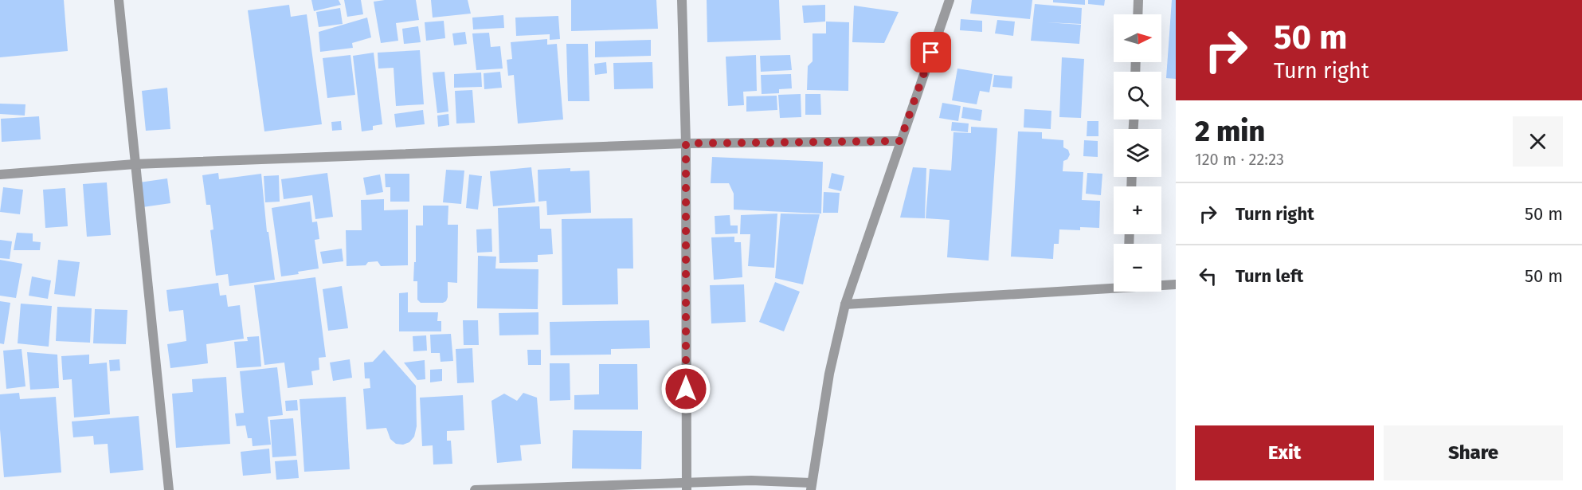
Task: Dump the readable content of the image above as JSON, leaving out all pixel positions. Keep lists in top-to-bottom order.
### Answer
{
  "north": "right",
  "page": {
    "turn": ["50 m", "Turn right"],
    "map_buttons": ["+", "−"],
    "heading": ["2 min", "120 m · 22:23"],
    "list": [
      {
        "name": "Turn right",
        "value": "50 m"
      },
      {
        "name": "Turn left",
        "value": "50 m"
      }
    ],
    "buttons": ["Exit", "Share"]
  }
}
